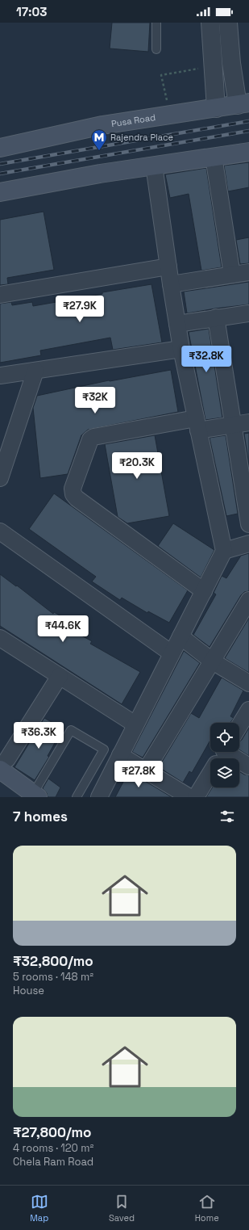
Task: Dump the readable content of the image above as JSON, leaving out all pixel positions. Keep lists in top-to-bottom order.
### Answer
{
  "streets": {
    "main road": ["Pusa Road"]
  },
  "places": {
    "metro station": ["Rajendra Place"]
  },
  "page": {
    "status": "17:03",
    "price": [
      "₹27.9K",
      "₹32.8K",
      "₹32K",
      "₹20.3K",
      "₹44.6K",
      "₹36.3K",
      "₹27.8K"
    ],
    "heading": "7 homes",
    "list": [
      {
        "name": "₹32,800/mo",
        "note": "5 rooms · 148 m² · House"
      },
      {
        "name": "₹27,800/mo",
        "note": "4 rooms · 120 m² · Chela Ram Road"
      }
    ],
    "tabs": ["Map", "Saved", "Home"]
  }
}
